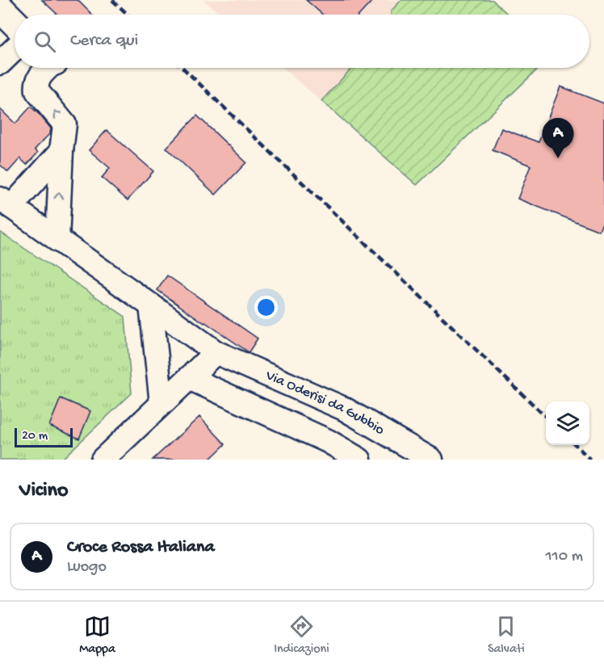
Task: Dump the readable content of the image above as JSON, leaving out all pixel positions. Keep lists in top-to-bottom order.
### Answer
{
  "streets": {
    "street": ["Via Oderisi da Gubbio"]
  },
  "scale_bar": "20 m",
  "page": {
    "search": "Cerca qui",
    "pins": "A",
    "scale": "20 m",
    "heading": "Vicino",
    "list": [
      {
        "mark": "A",
        "name": "Croce Rossa Italiana",
        "note": "Luogo",
        "value": "110 m"
      }
    ],
    "nav": ["Mappa", "Indicazioni", "Salvati"]
  }
}
